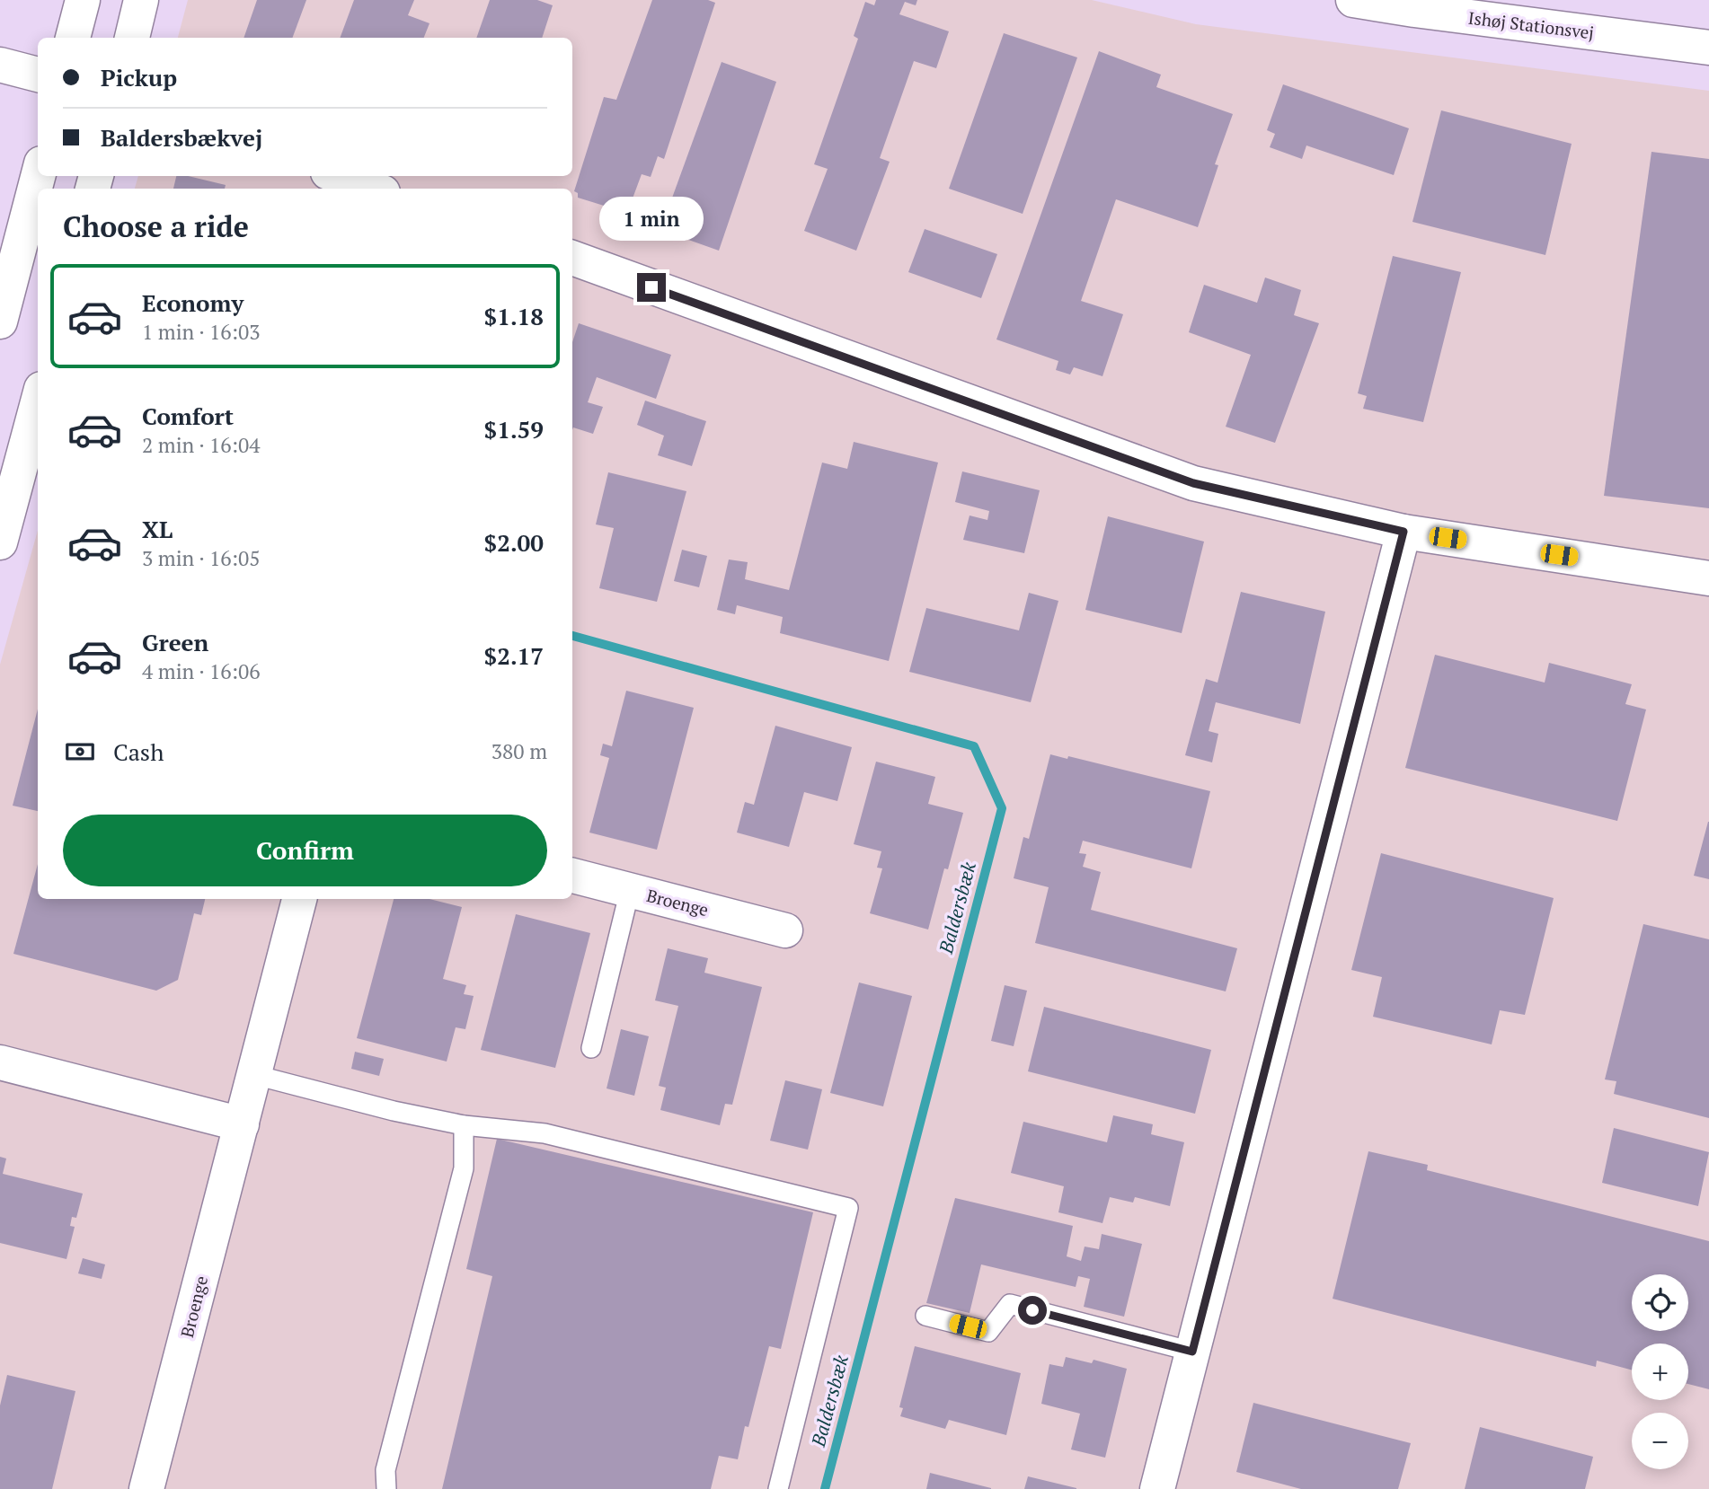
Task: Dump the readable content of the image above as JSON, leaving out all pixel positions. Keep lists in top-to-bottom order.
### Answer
{
  "streets": {
    "street": ["Ishøj Stationsvej", "Broenge"]
  },
  "water": ["Baldersbæk"],
  "page": {
    "banner": ["Pickup", "Baldersbækvej"],
    "heading": "Choose a ride",
    "bubble": "1 min",
    "list": [
      {
        "name": "Economy",
        "note": "1 min · 16:03",
        "value": "$1.18"
      },
      {
        "name": "Comfort",
        "note": "2 min · 16:04",
        "value": "$1.59"
      },
      {
        "name": "XL",
        "note": "3 min · 16:05",
        "value": "$2.00"
      },
      {
        "name": "Green",
        "note": "4 min · 16:06",
        "value": "$2.17"
      }
    ],
    "pay": ["Cash", "380 m"],
    "buttons": "Confirm",
    "map_buttons": ["+", "−"]
  }
}
